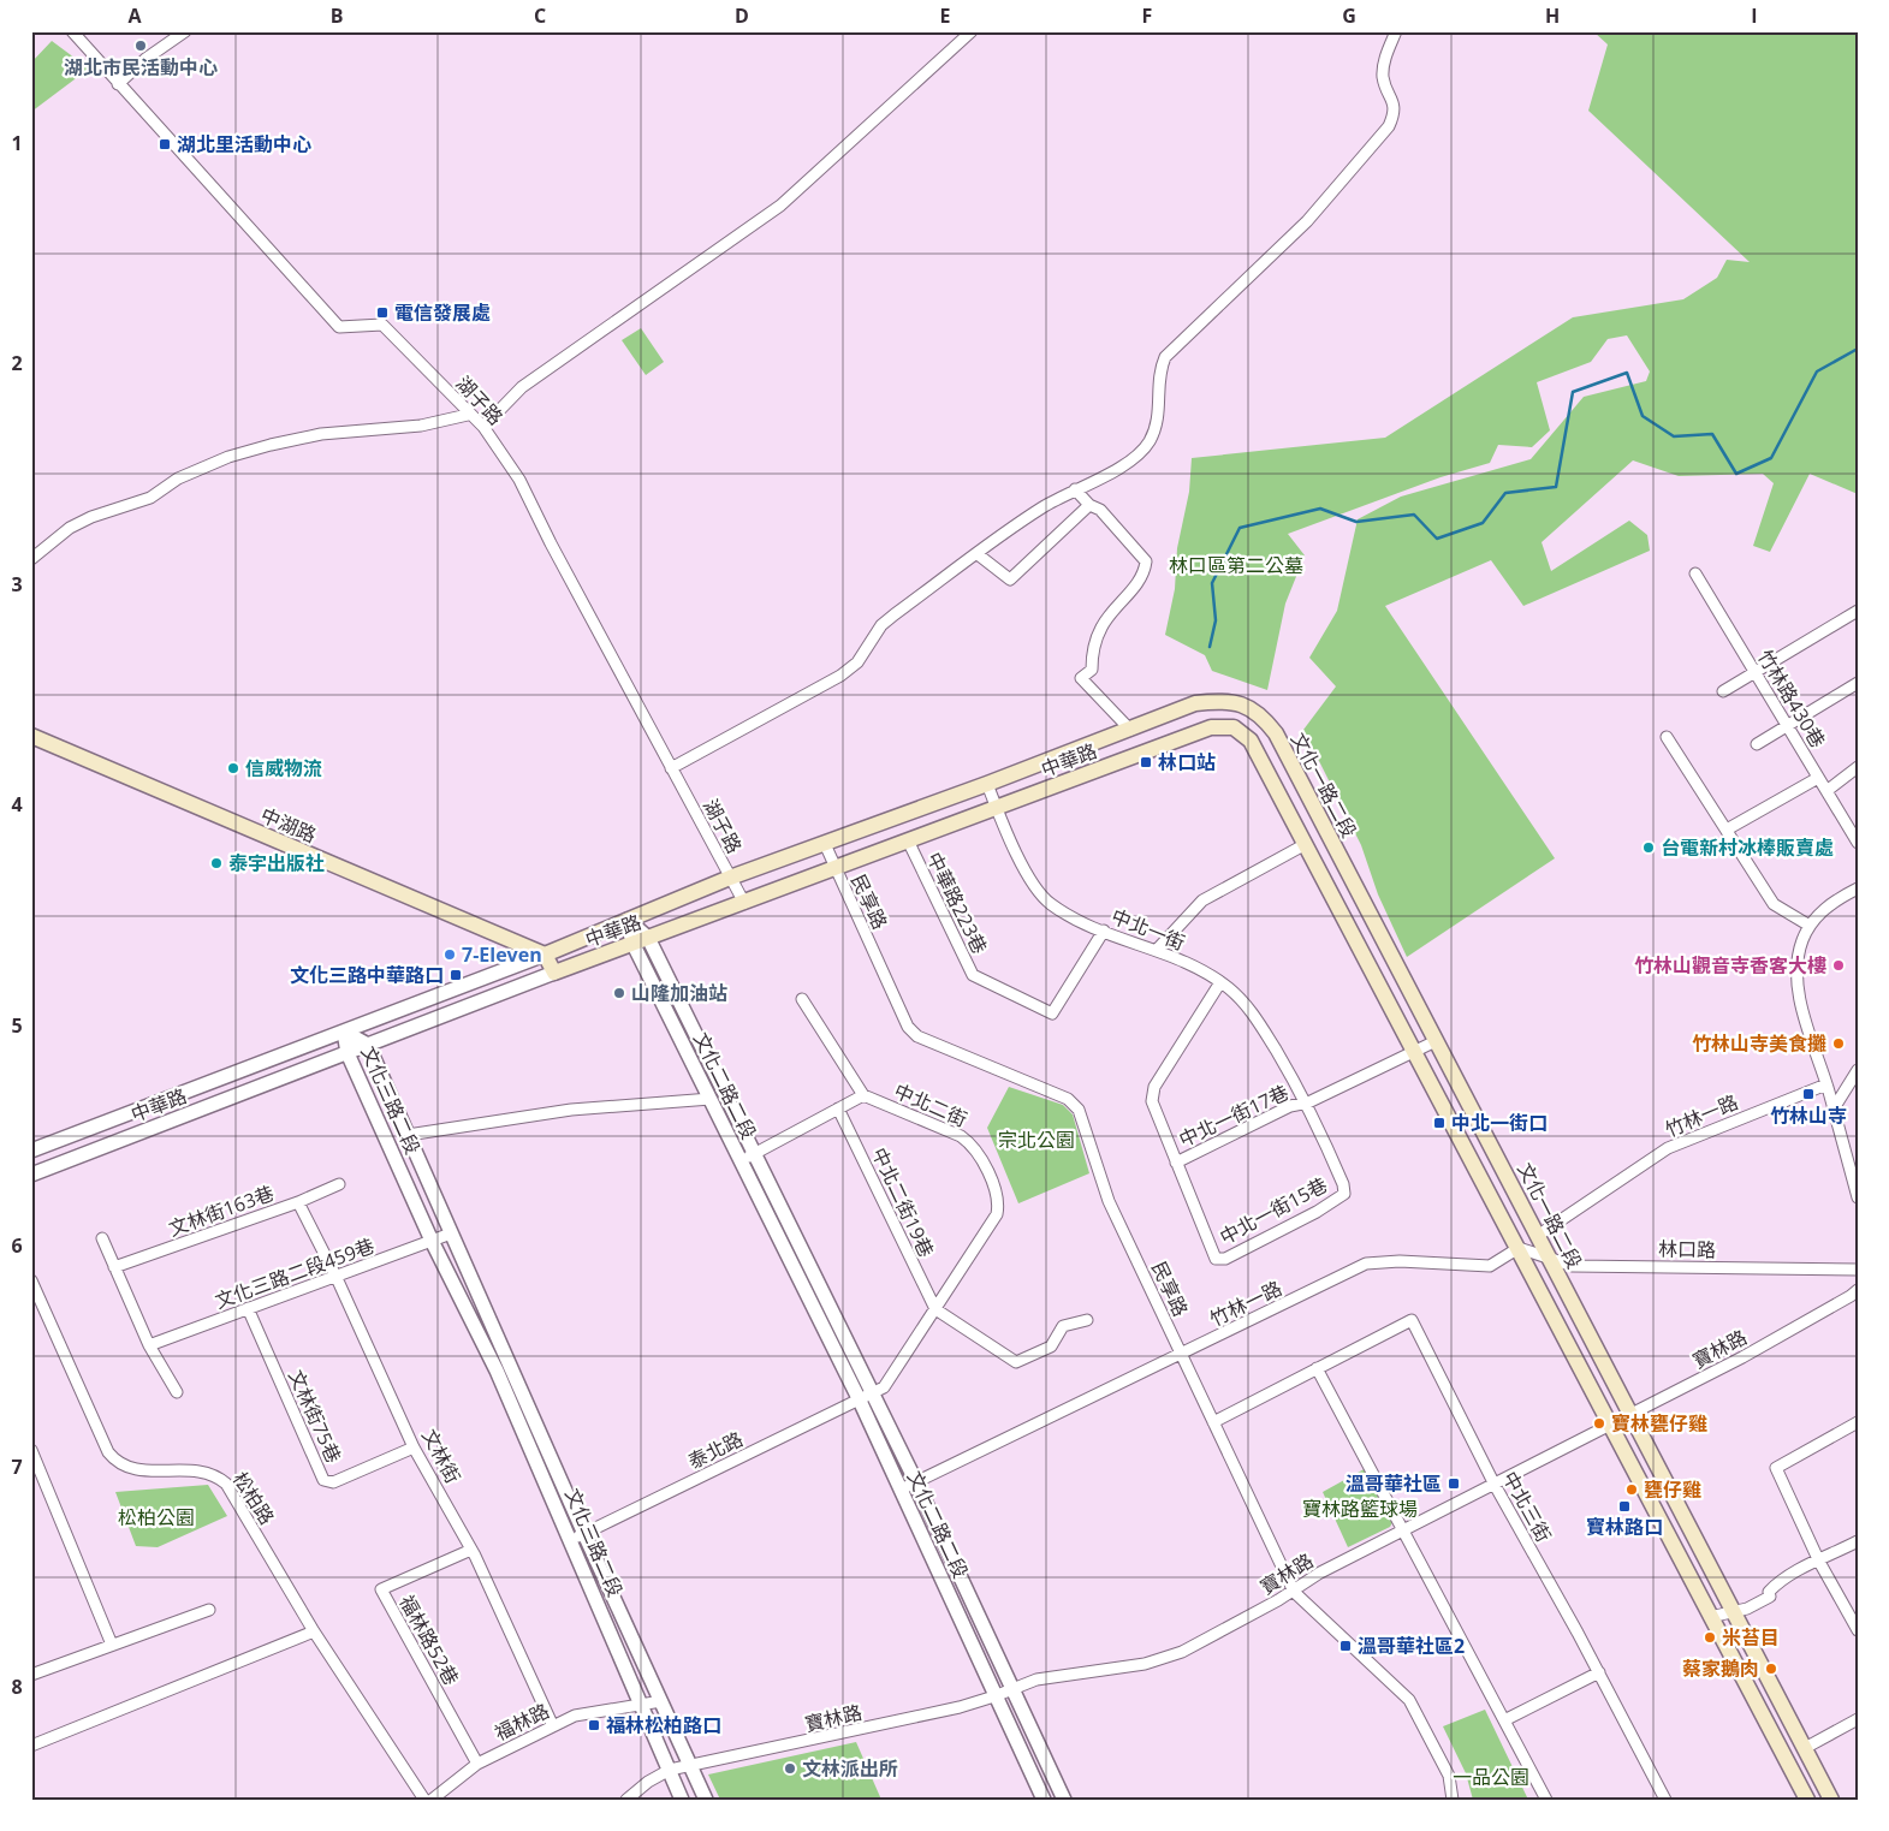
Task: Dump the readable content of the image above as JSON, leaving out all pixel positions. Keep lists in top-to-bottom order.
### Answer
{
  "streets": {
    "main road": ["中華路", "文化一路二段", "中湖路"],
    "street": [
      "湖子路",
      "竹林路430巷",
      "民享路",
      "中華路223巷",
      "中北一街",
      "文化二路二段",
      "文化三路二段",
      "中北二街",
      "中北一街17巷",
      "竹林一路",
      "中北二街19巷",
      "文林街163巷",
      "中北一街15巷",
      "林口路",
      "文化三路二段459巷",
      "寶林路",
      "文林街75巷",
      "泰北路",
      "文林街",
      "松柏路",
      "中北三街",
      "福林路52巷",
      "福林路"
    ]
  },
  "crossings": [
    ["湖子路", "中華路"],
    ["中華路", "文化一路二段"],
    ["中華路", "中湖路"],
    ["中華路", "民享路"],
    ["中華路", "中華路223巷"],
    ["中華路", "中北一街"],
    ["中華路", "文化二路二段"],
    ["中華路", "文化三路二段"],
    ["文化一路二段", "竹林一路"],
    ["文化一路二段", "林口路"],
    ["文化一路二段", "寶林路"],
    ["民享路", "竹林一路"],
    ["民享路", "寶林路"],
    ["民享路", "中北三街"],
    ["中華路223巷", "中北一街"],
    ["中北一街", "中北一街17巷"],
    ["中北一街", "中北一街15巷"],
    ["文化二路二段", "中北二街"],
    ["文化二路二段", "竹林一路"],
    ["文化二路二段", "寶林路"],
    ["文化二路二段", "泰北路"],
    ["文化三路二段", "文化三路二段459巷"],
    ["文化三路二段", "寶林路"],
    ["文化三路二段", "泰北路"],
    ["文化三路二段", "福林路"],
    ["中北二街", "中北二街19巷"],
    ["中北二街", "泰北路"],
    ["中北一街17巷", "中北一街15巷"],
    ["竹林一路", "林口路"],
    ["文林街163巷", "文林街"],
    ["文化三路二段459巷", "文林街75巷"],
    ["文化三路二段459巷", "文林街"],
    ["寶林路", "中北三街"],
    ["文林街75巷", "文林街"],
    ["文林街", "福林路52巷"],
    ["文林街", "福林路"],
    ["福林路52巷", "福林路"]
  ],
  "parks": [
    "林口區第二公墓",
    "宗北公園",
    "寶林路籃球場",
    "松柏公園",
    "一品公園"
  ],
  "places": {
    "other": [
      "湖北市民活動中心",
      "信威物流",
      "台電新村冰棒販賣處",
      "泰宇出版社",
      "7-Eleven",
      "竹林山觀音寺香客大樓",
      "山隆加油站",
      "竹林山寺美食攤",
      "寶林甕仔雞",
      "甕仔雞",
      "米苔目",
      "蔡家鵝肉",
      "文林派出所"
    ],
    "transit": [
      "湖北里活動中心",
      "電信發展處",
      "林口站",
      "文化三路中華路口",
      "竹林山寺",
      "中北一街口",
      "溫哥華社區",
      "寶林路口",
      "溫哥華社區2",
      "福林松柏路口"
    ]
  },
  "grid": {
    "columns": [
      "A",
      "B",
      "C",
      "D",
      "E",
      "F",
      "G",
      "H",
      "I"
    ],
    "rows": [
      "1",
      "2",
      "3",
      "4",
      "5",
      "6",
      "7",
      "8"
    ]
  }
}
